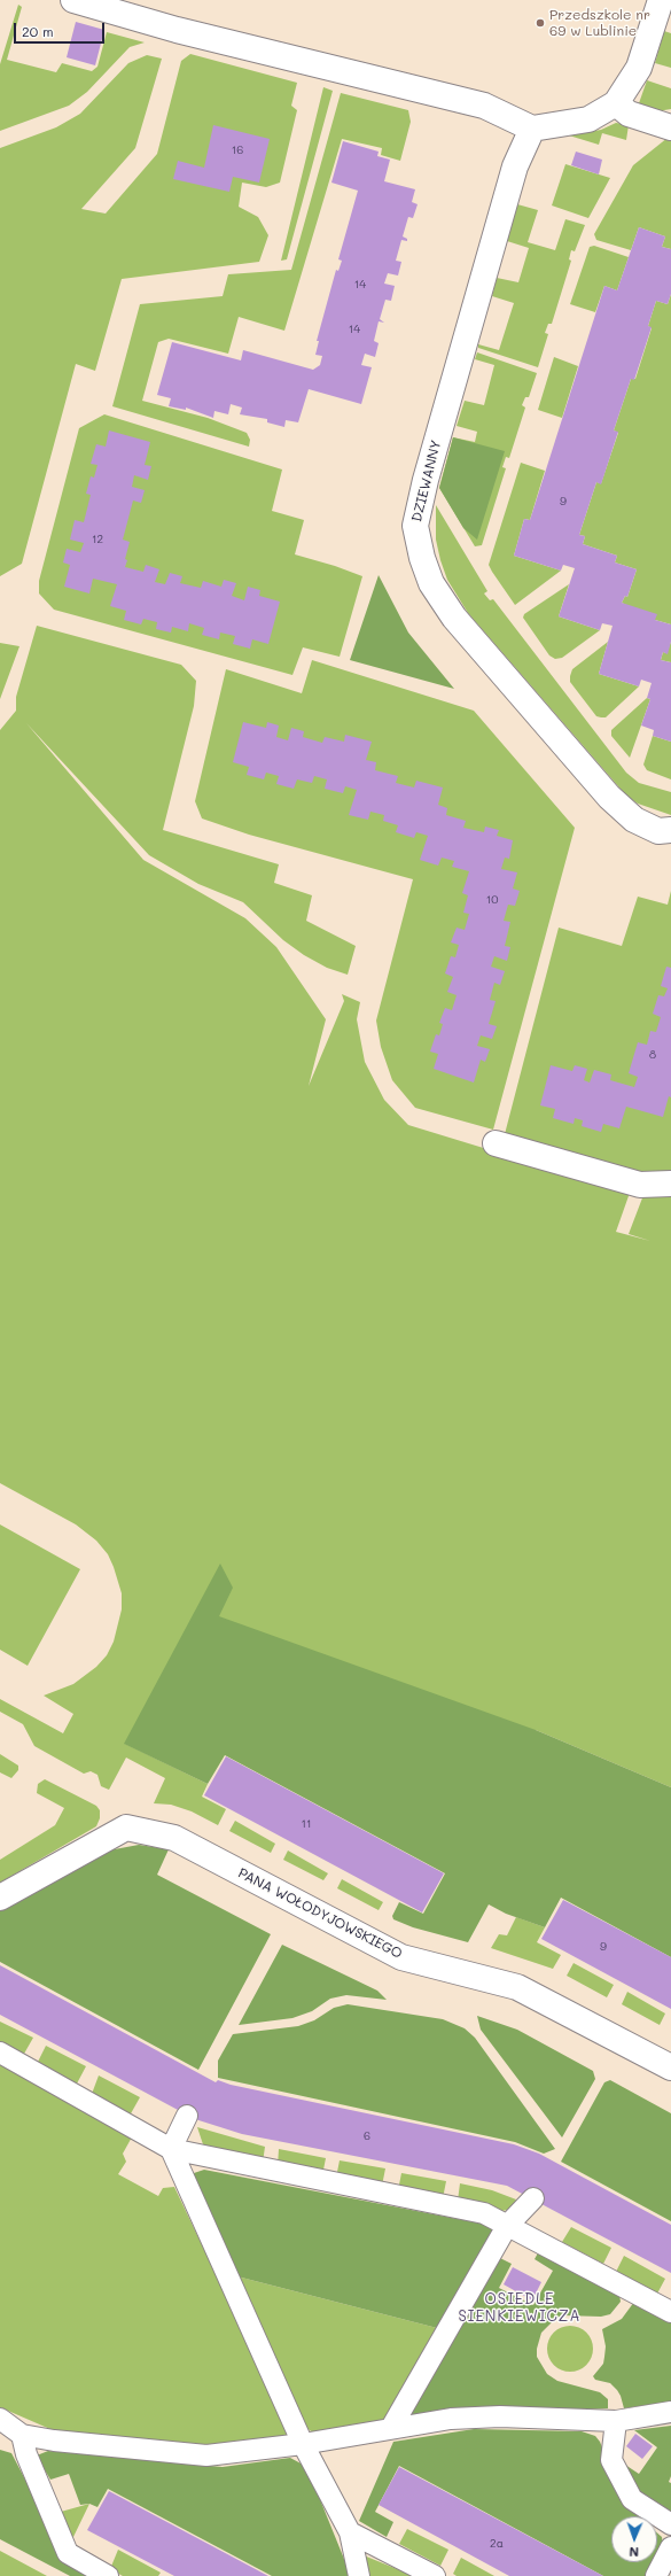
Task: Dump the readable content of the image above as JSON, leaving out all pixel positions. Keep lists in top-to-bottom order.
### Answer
{
  "streets": {
    "street": ["DZIEWANNY", "PANA WOŁODYJOWSKIEGO"]
  },
  "districts": ["OSIEDLE SIENKIEWICZA"],
  "places": ["Przedszkole nr 69 w Lublinie"],
  "house_numbers": [
    "16",
    "14",
    "14",
    "9",
    "12",
    "10",
    "8",
    "11",
    "9",
    "6",
    "2a"
  ],
  "scale_bar": "20 m",
  "north": "bottom"
}
